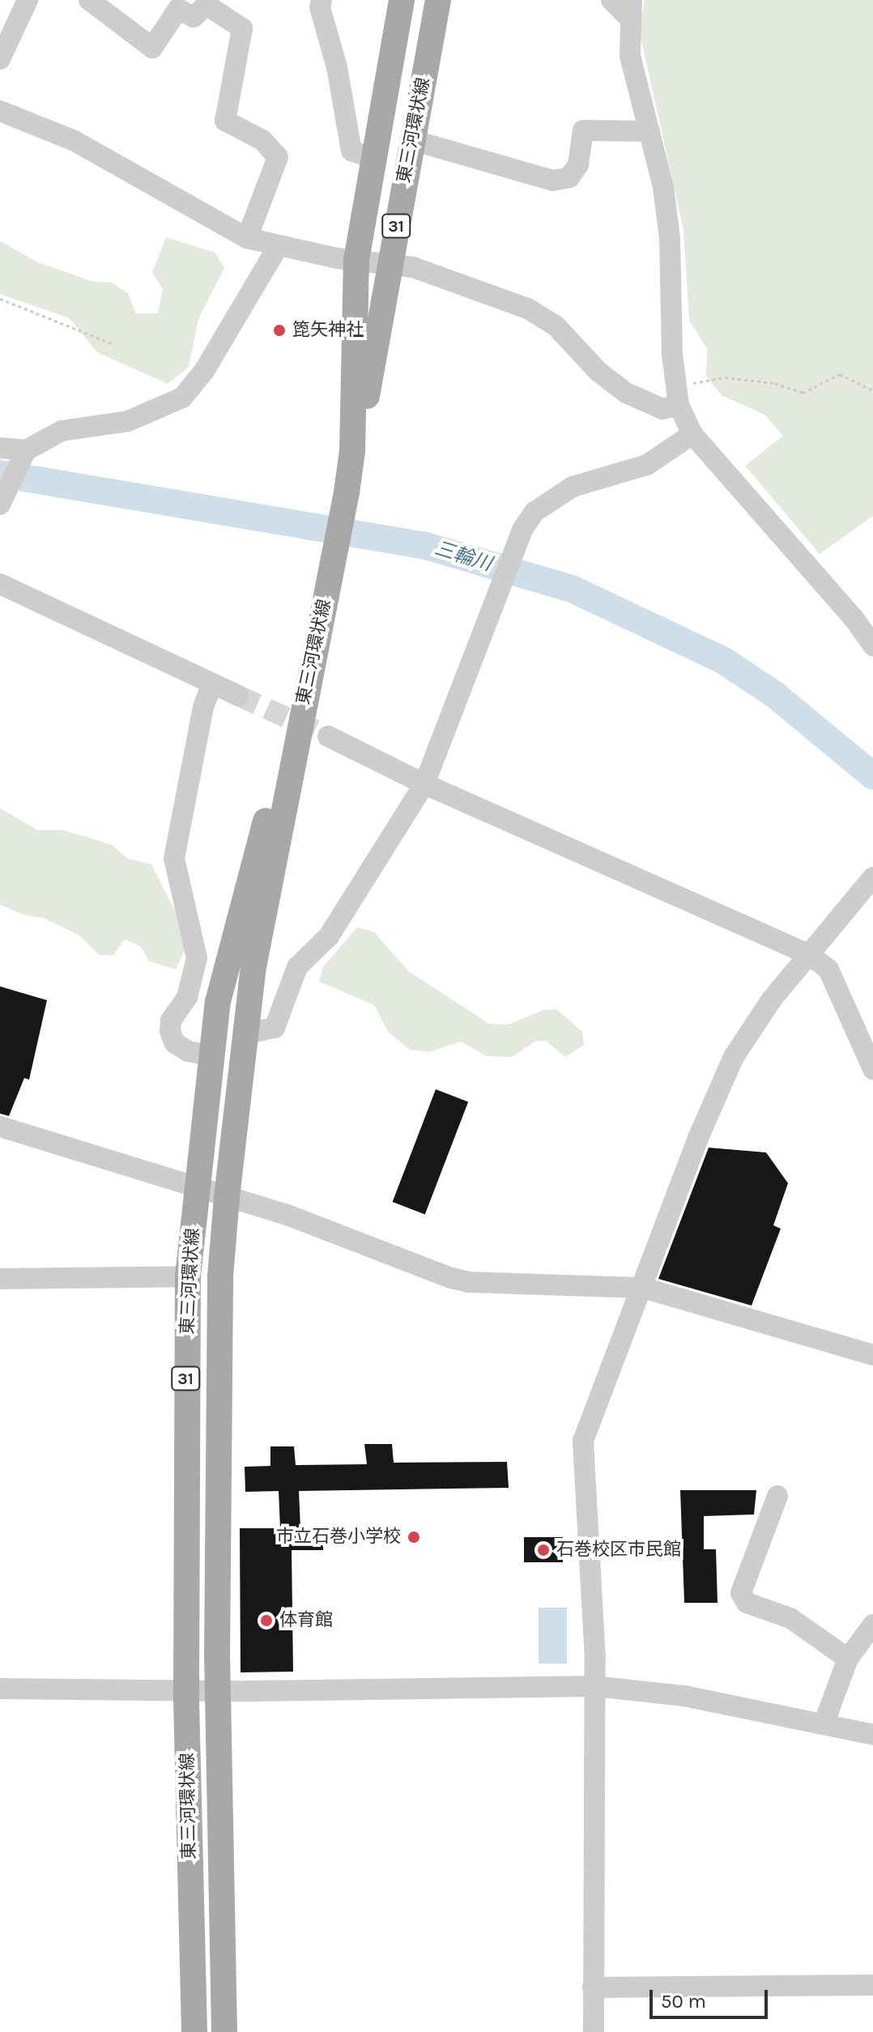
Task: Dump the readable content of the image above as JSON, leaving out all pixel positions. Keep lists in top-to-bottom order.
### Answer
{
  "streets": {
    "main road": ["東三河環状線", "31"]
  },
  "water": ["三輪川"],
  "places": [
    "箆矢神社",
    "市立石巻小学校",
    "石巻校区市民館",
    "体育館"
  ],
  "scale_bar": "50 m"
}
